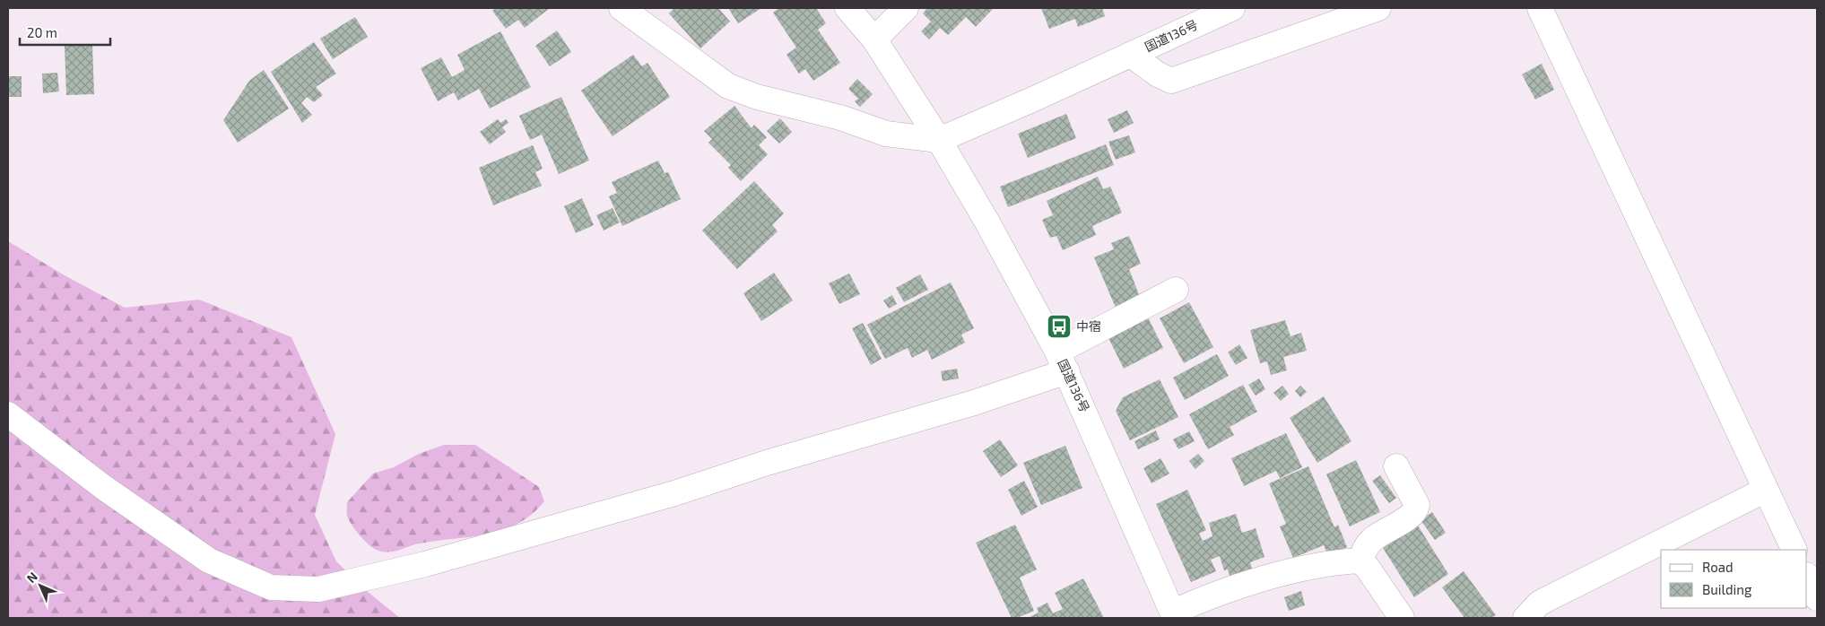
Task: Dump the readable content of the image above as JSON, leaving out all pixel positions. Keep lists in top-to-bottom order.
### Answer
{
  "streets": {
    "main road": ["国道136号"]
  },
  "places": {
    "bus stop": ["中宿"]
  },
  "legend": ["Road", "Building"],
  "scale_bar": "20 m",
  "north": "top left"
}
